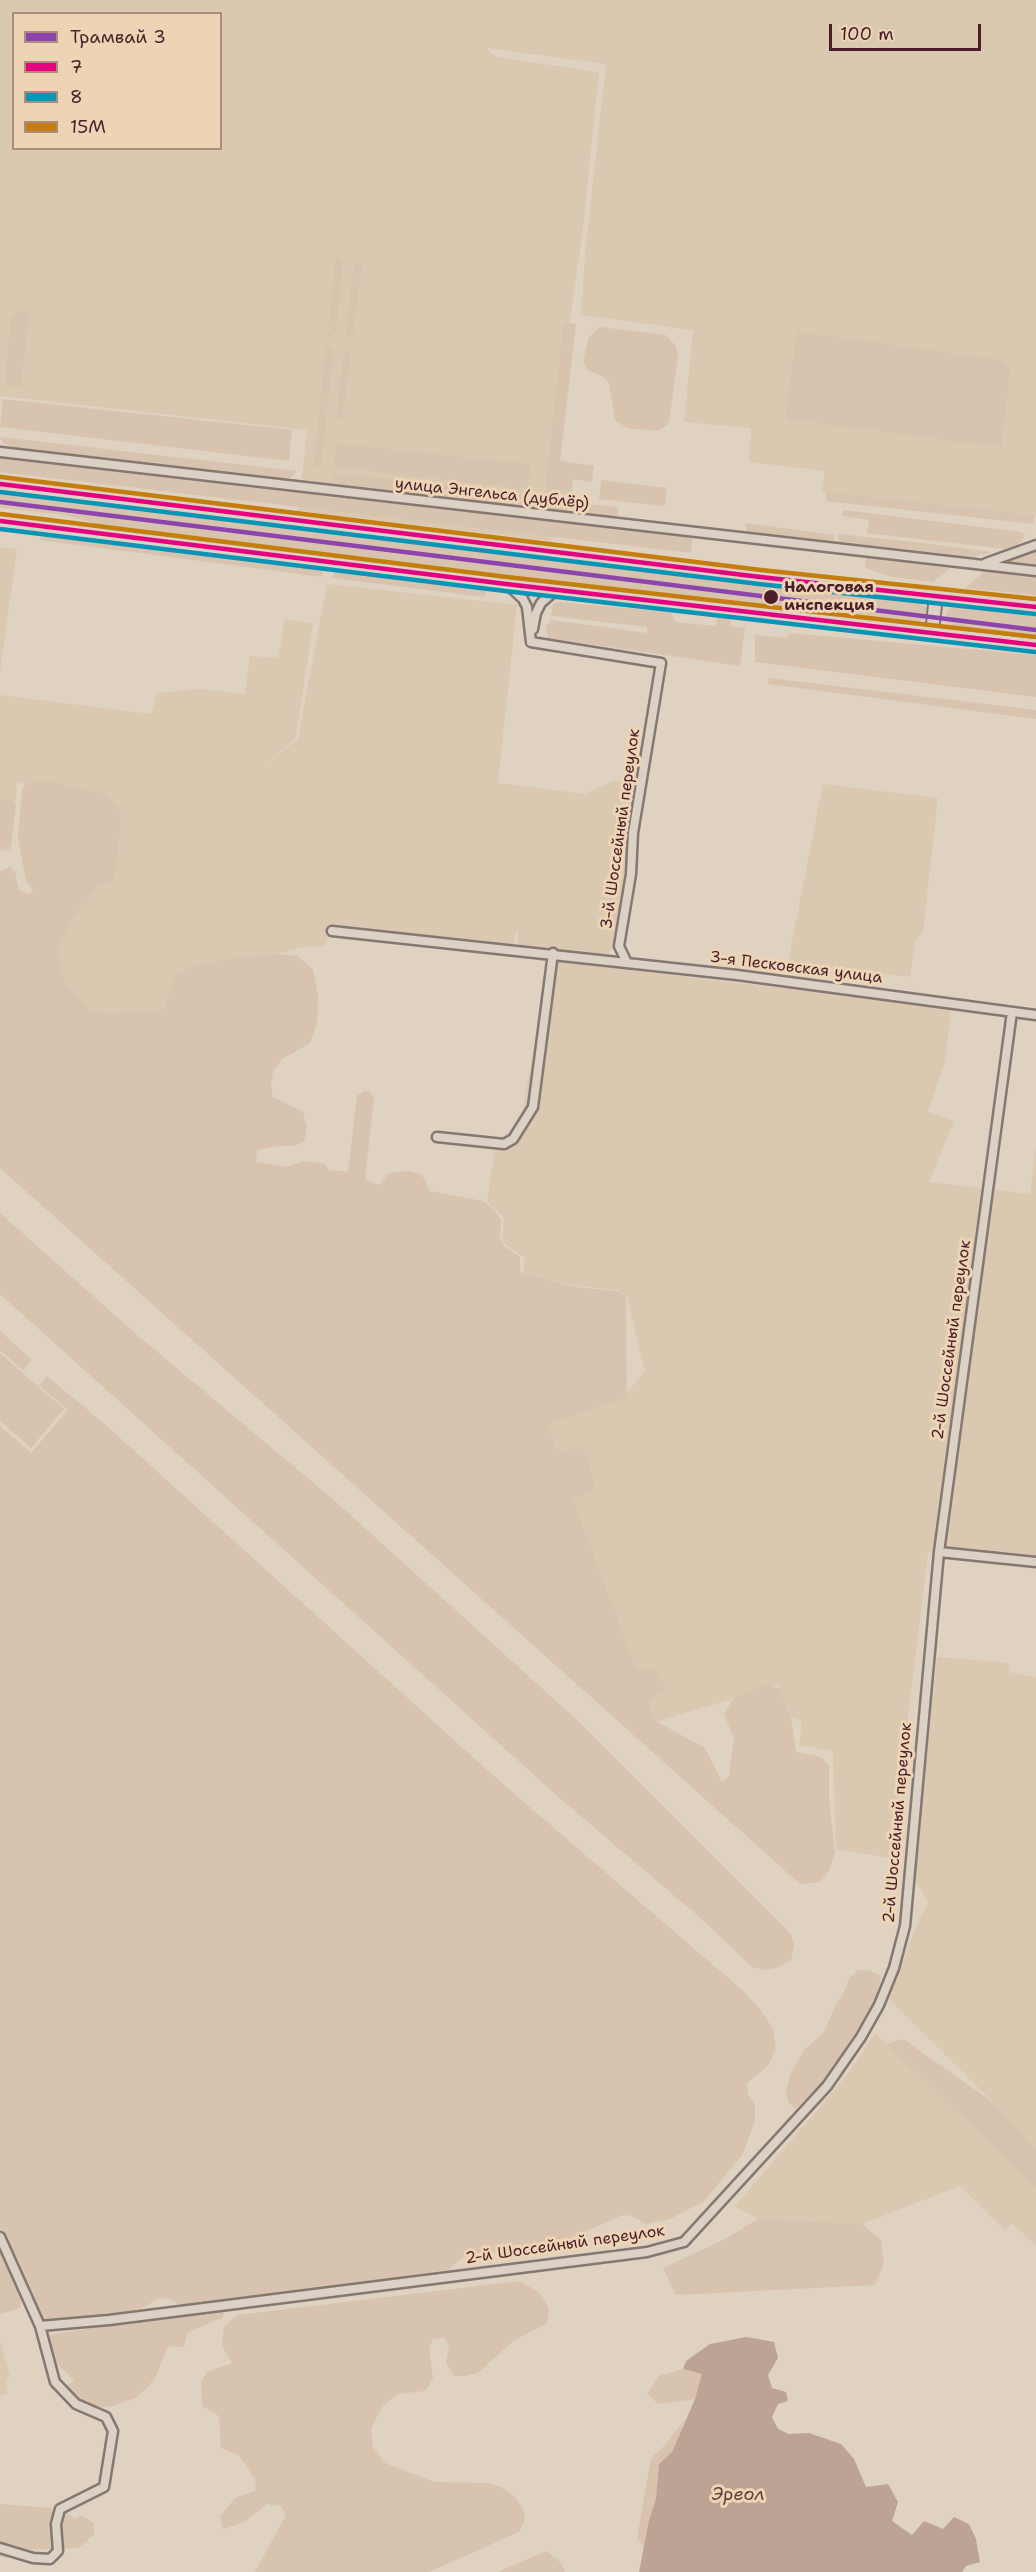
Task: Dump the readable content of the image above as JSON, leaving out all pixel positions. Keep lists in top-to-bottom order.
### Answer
{
  "streets": {
    "street": [
      "улица Энгельса (дублёр)",
      "3-й Шоссейный переулок",
      "3-я Песковская улица",
      "2-й Шоссейный переулок"
    ]
  },
  "crossings": [
    ["3-й Шоссейный переулок", "3-я Песковская улица"],
    ["3-я Песковская улица", "2-й Шоссейный переулок"]
  ],
  "water": ["Эреол"],
  "places": ["Налоговая инспекция"],
  "lines": [
    "transit line 15М",
    "transit line 7",
    "transit line 8",
    "tram line 3"
  ],
  "legend": [
    "Трамвай 3",
    "7",
    "8",
    "15М"
  ],
  "scale_bar": "100 m"
}
